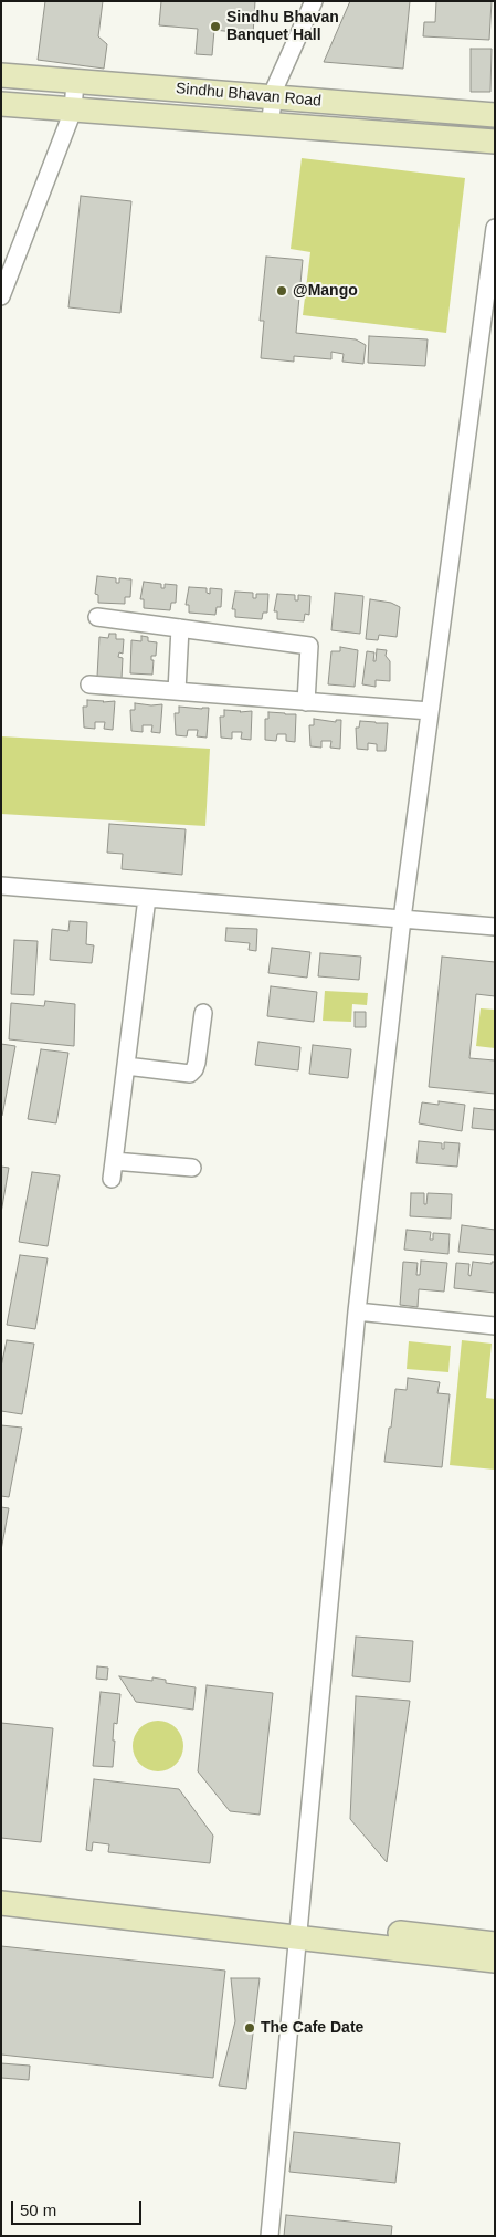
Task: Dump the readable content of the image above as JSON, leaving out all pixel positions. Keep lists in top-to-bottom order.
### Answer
{
  "streets": {
    "main road": ["Sindhu Bhavan Road"]
  },
  "places": ["Sindhu Bhavan Banquet Hall", "@Mango", "The Cafe Date"],
  "scale_bar": "50 m"
}
